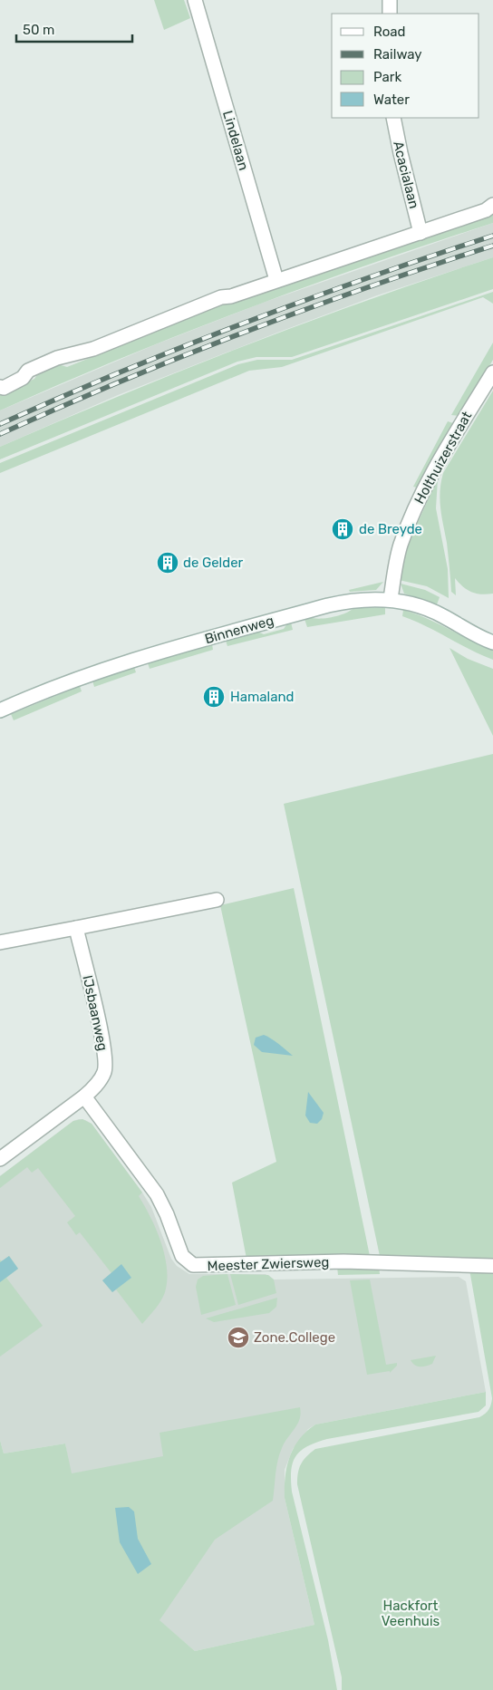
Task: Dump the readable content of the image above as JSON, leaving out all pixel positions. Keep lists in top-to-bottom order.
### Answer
{
  "streets": {
    "street": [
      "Lindelaan",
      "Acacialaan",
      "Holthuizerstraat",
      "Binnenweg",
      "IJsbaanweg",
      "Meester Zwiersweg"
    ]
  },
  "crossings": [
    ["Holthuizerstraat", "Binnenweg"],
    ["IJsbaanweg", "Meester Zwiersweg"]
  ],
  "parks": ["Hackfort Veenhuis"],
  "places": {
    "building": ["de Breyde", "de Gelder", "Hamaland"],
    "school or university": ["Zone.College"]
  },
  "legend": [
    "Road",
    "Railway",
    "Park",
    "Water"
  ],
  "scale_bar": "50 m"
}
